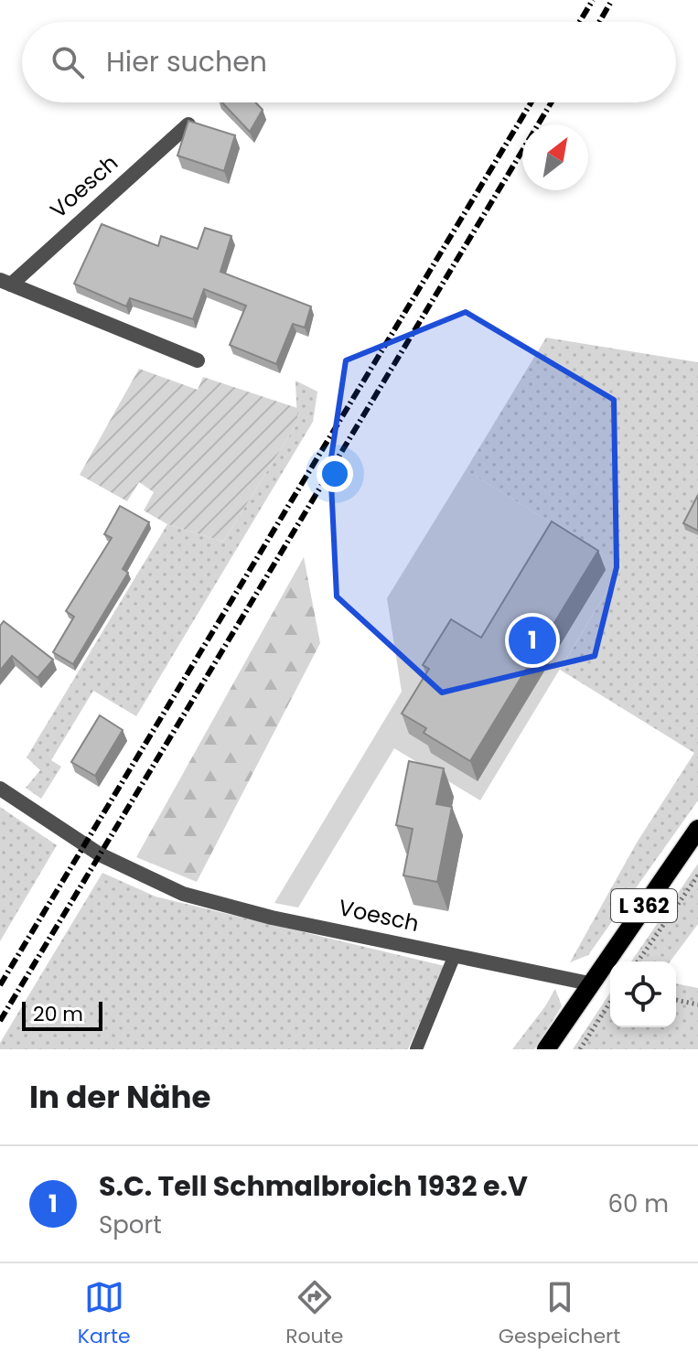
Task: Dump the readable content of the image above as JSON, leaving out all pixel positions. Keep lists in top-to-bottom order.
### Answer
{
  "streets": {
    "main road": ["L 362"],
    "street": ["Voesch"]
  },
  "crossings": [
    ["Voesch", "L 362"]
  ],
  "scale_bar": "20 m",
  "north": "top right",
  "page": {
    "search": "Hier suchen",
    "pins": "1",
    "scale": "20 m",
    "heading": "In der Nähe",
    "list": [
      {
        "mark": "1",
        "name": "S.C. Tell Schmalbroich 1932 e.V",
        "note": "Sport",
        "value": "60 m"
      }
    ],
    "nav": ["Karte", "Route", "Gespeichert"]
  }
}
